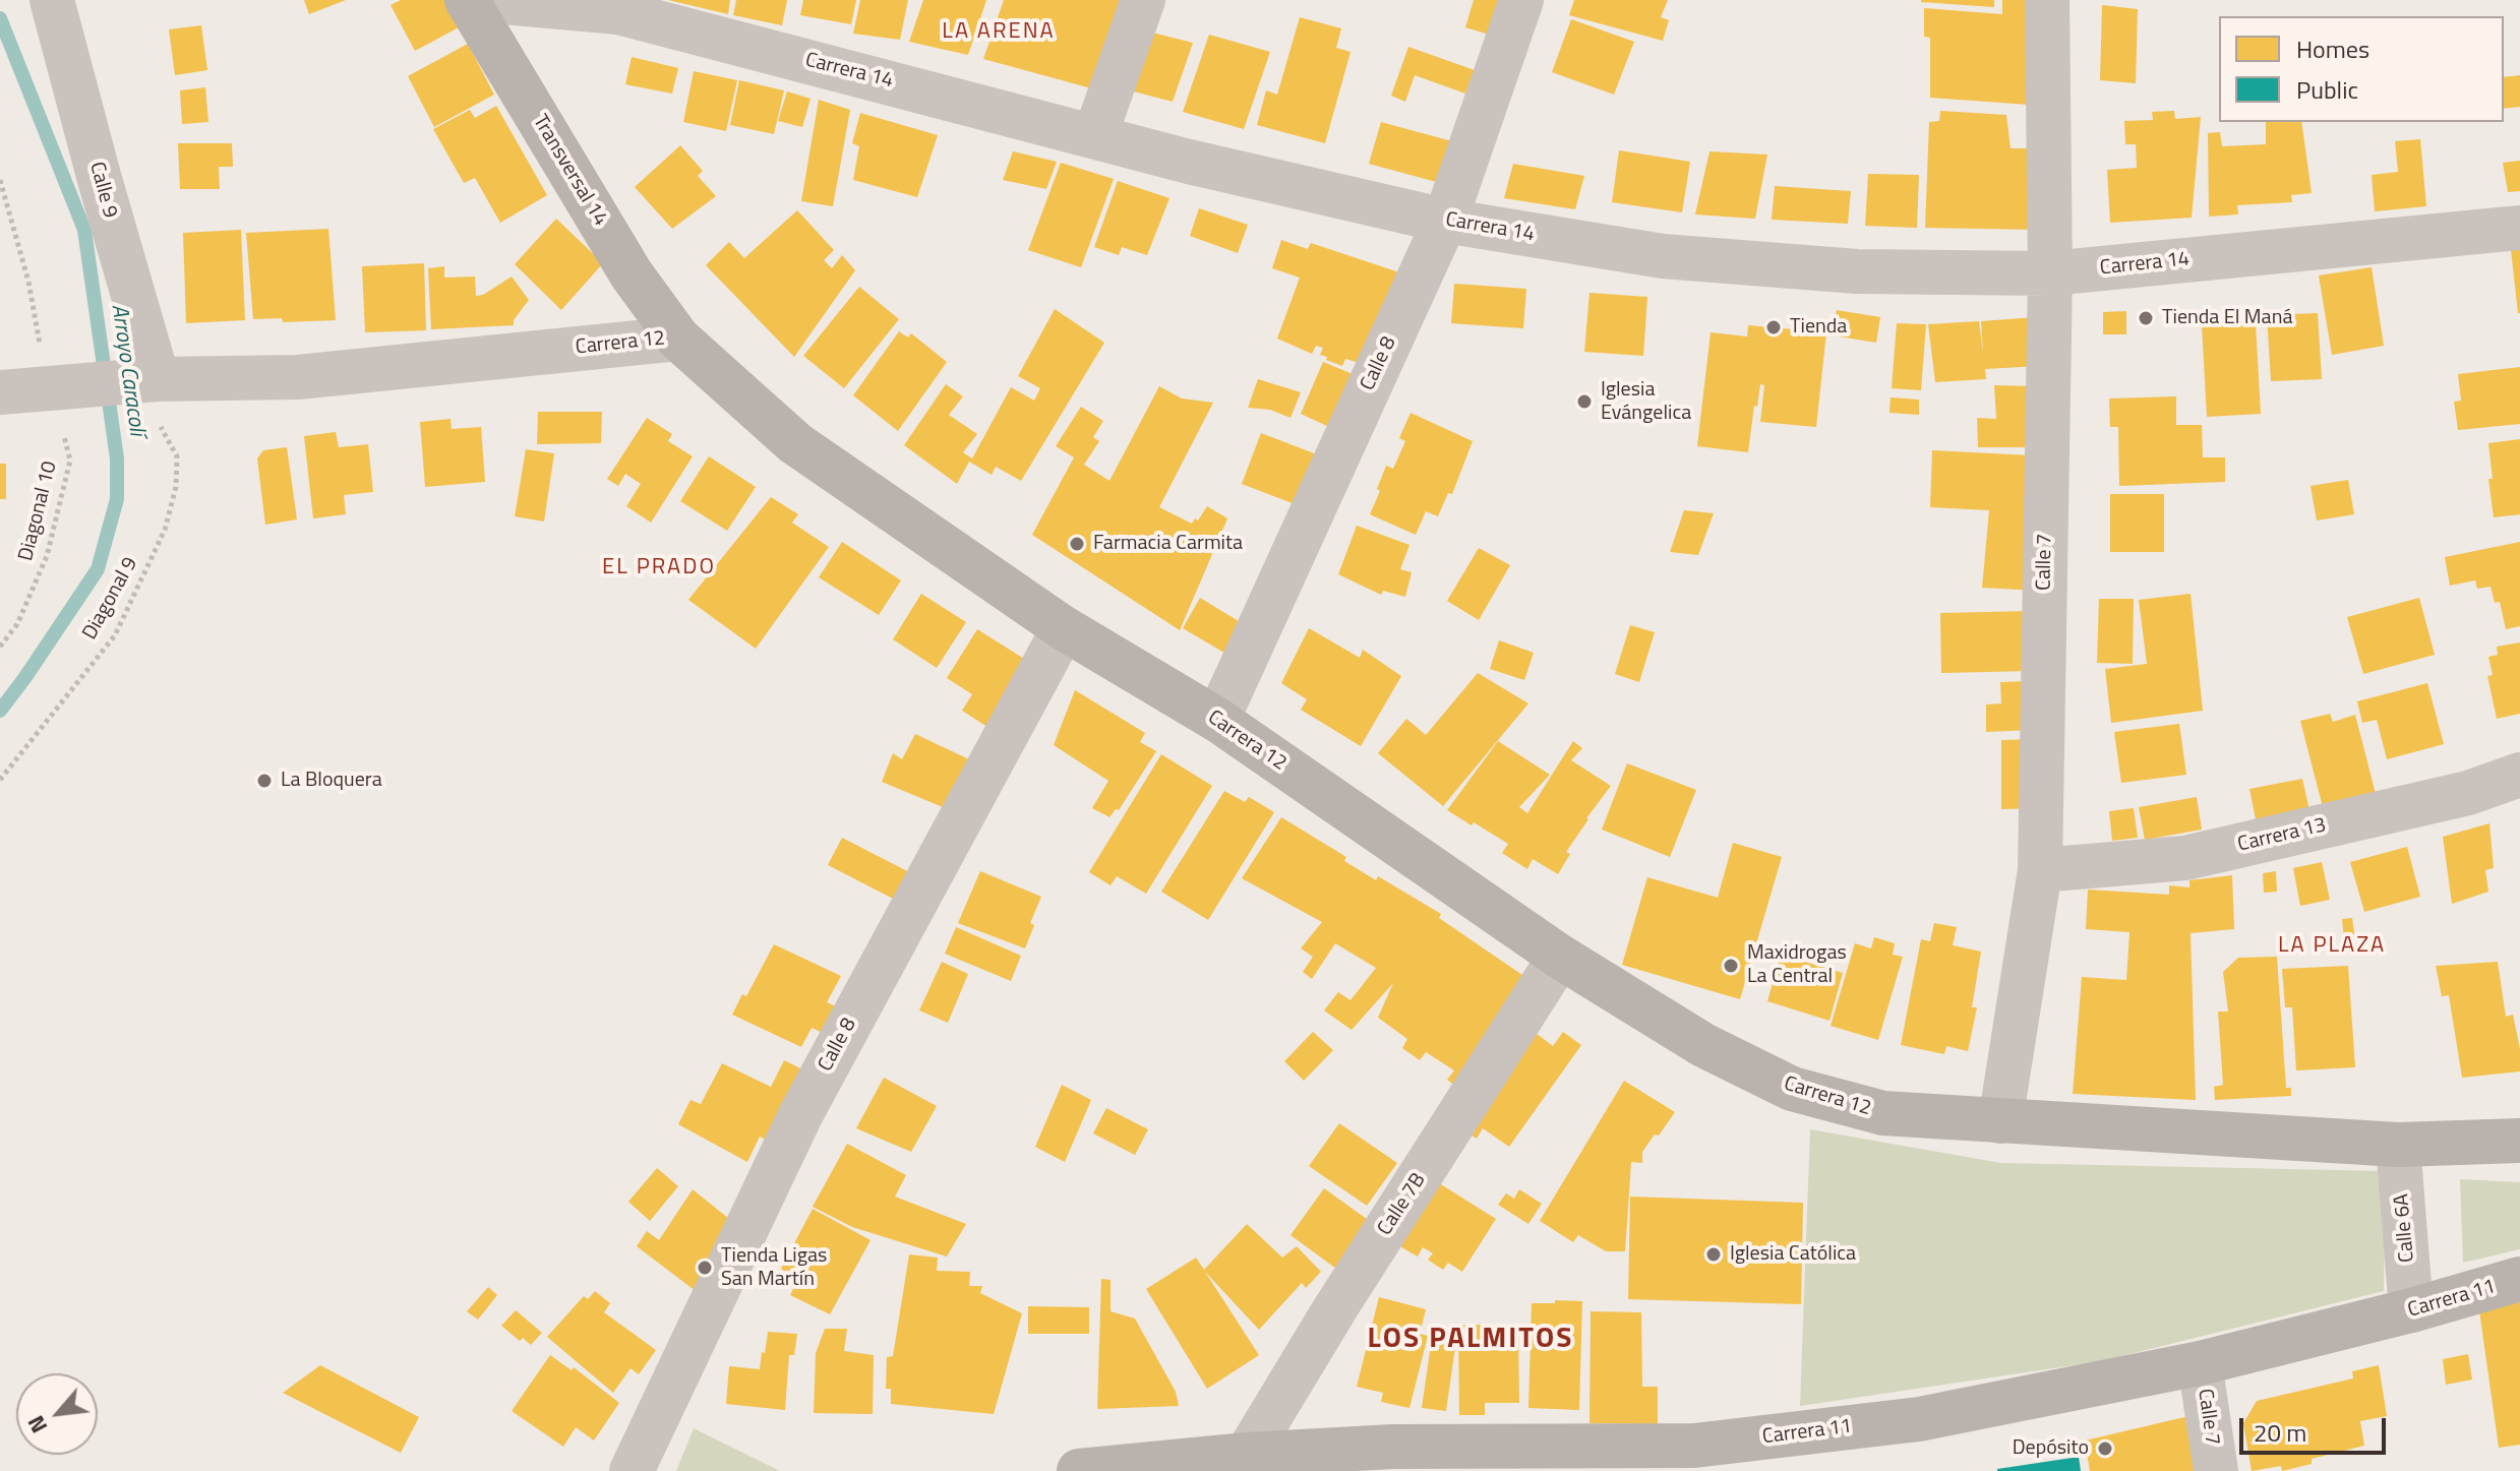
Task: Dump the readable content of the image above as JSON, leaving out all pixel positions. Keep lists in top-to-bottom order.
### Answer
{
  "streets": {
    "street": [
      "Carrera 14",
      "Transversal 14",
      "Calle 9",
      "Carrera 12",
      "Calle 8",
      "Calle 7",
      "Carrera 13",
      "Calle 7B",
      "Calle 6A",
      "Carrera 11"
    ],
    "path": ["Diagonal 10", "Diagonal 9"]
  },
  "crossings": [
    ["Carrera 14", "Calle 8"],
    ["Carrera 14", "Calle 7"],
    ["Transversal 14", "Carrera 12"],
    ["Calle 9", "Carrera 12"],
    ["Calle 9", "Diagonal 9"],
    ["Carrera 12", "Calle 8"],
    ["Carrera 12", "Diagonal 10"],
    ["Carrera 12", "Calle 7"],
    ["Carrera 12", "Diagonal 9"],
    ["Carrera 12", "Calle 7B"],
    ["Carrera 12", "Calle 6A"],
    ["Calle 7", "Carrera 13"],
    ["Calle 7", "Carrera 11"],
    ["Calle 7B", "Carrera 11"],
    ["Calle 6A", "Carrera 11"]
  ],
  "districts": [
    "LA ARENA",
    "EL PRADO",
    "LA PLAZA",
    "LOS PALMITOS"
  ],
  "water": ["Arroyo Caracolí"],
  "places": [
    "Tienda El Maná",
    "Tienda",
    "Iglesia Evángelica",
    "Farmacia Carmita",
    "La Bloquera",
    "Maxidrogas La Central",
    "Iglesia Católica",
    "Tienda Ligas San Martín",
    "Depósito"
  ],
  "legend": ["Homes", "Public"],
  "scale_bar": "20 m",
  "north": "bottom left"
}
